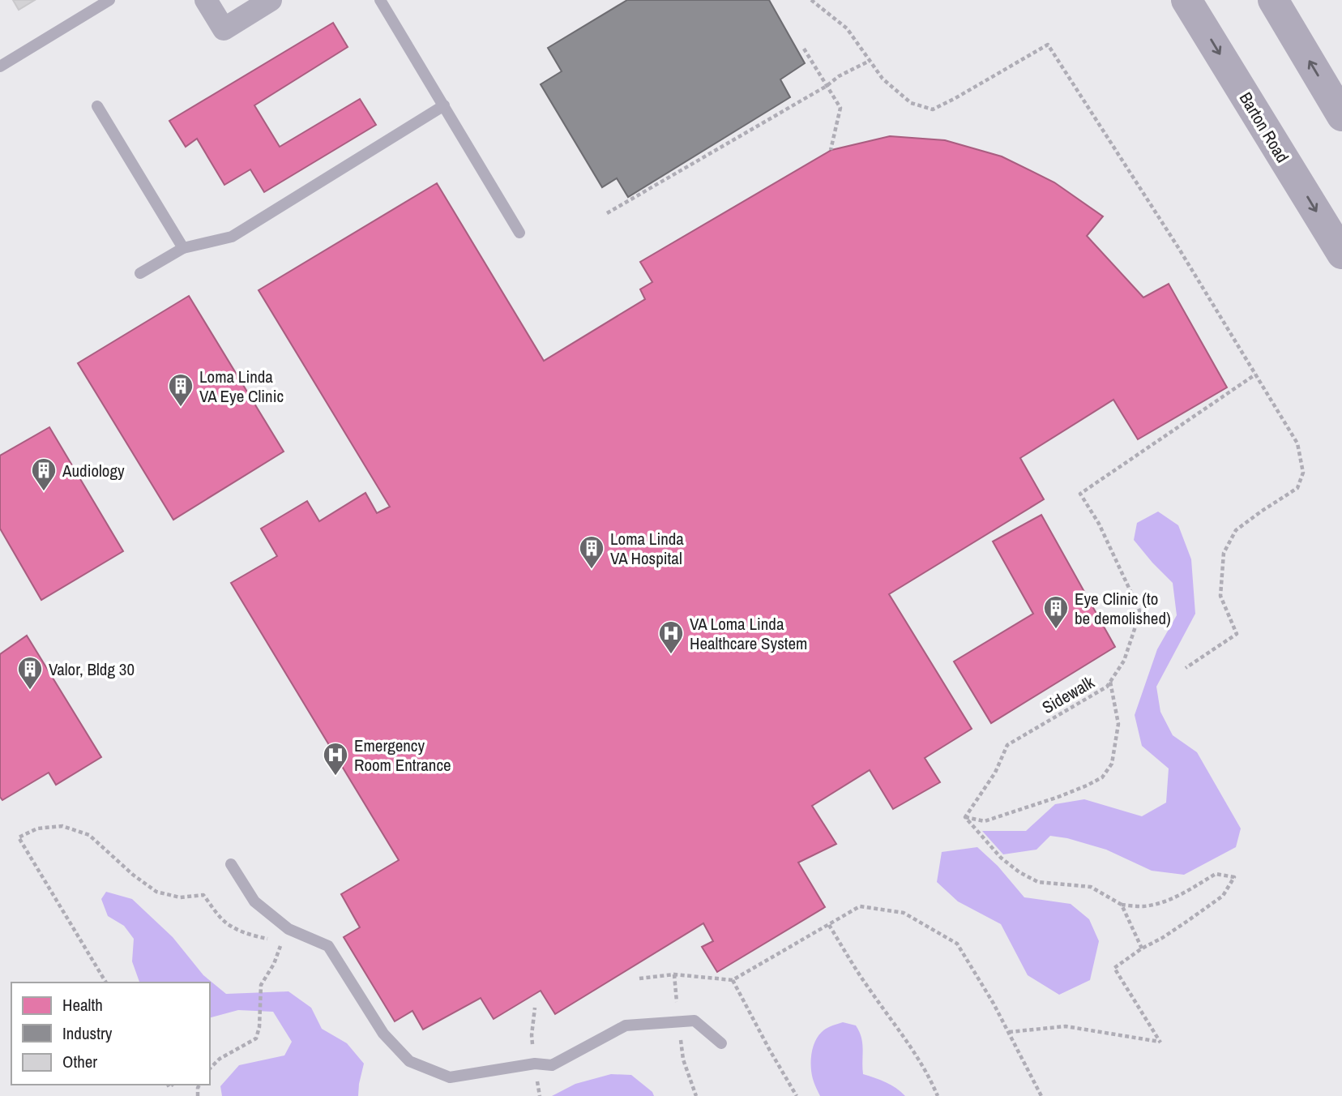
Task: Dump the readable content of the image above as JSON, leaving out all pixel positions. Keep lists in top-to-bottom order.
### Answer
{
  "streets": {
    "main road": ["Barton Road"],
    "path": ["Sidewalk"]
  },
  "places": {
    "building": [
      "Loma Linda VA Eye Clinic",
      "Audiology",
      "Loma Linda VA Hospital",
      "Eye Clinic (to be demolished)",
      "Valor, Bldg 30"
    ],
    "hospital": ["VA Loma Linda Healthcare System", "Emergency Room Entrance"]
  },
  "legend": ["Health", "Industry", "Other"]
}
